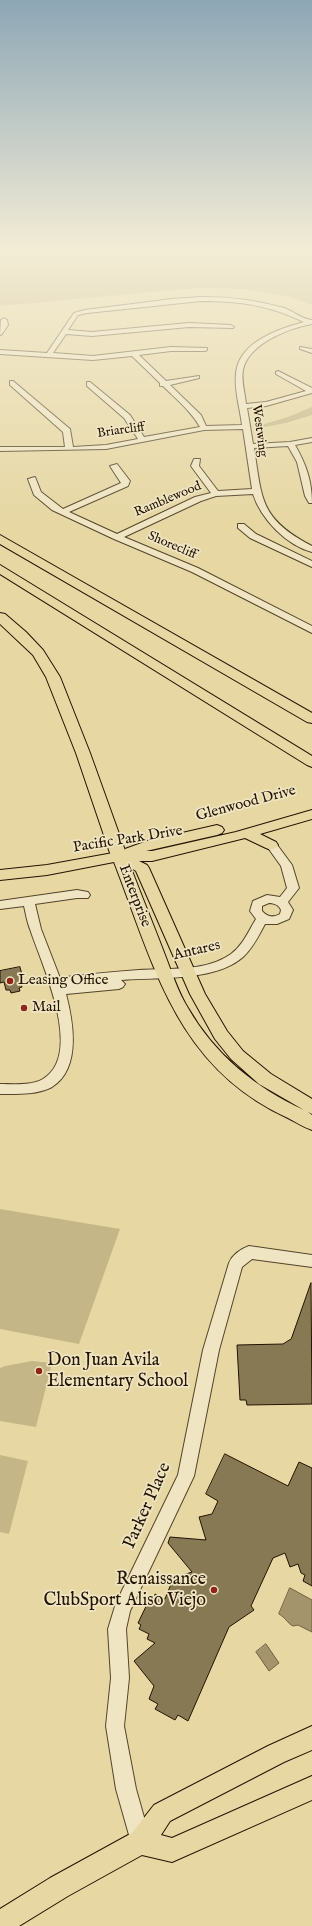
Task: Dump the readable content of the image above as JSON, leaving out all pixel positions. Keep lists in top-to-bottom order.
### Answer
{
  "streets": {
    "main road": ["Glenwood Drive", "Pacific Park Drive", "Enterprise"],
    "street": [
      "Briarcliff",
      "Westwing",
      "Ramblewood",
      "Shorecliff",
      "Antares",
      "Parker Place"
    ]
  },
  "crossings": [
    ["Briarcliff", "Westwing"],
    ["Westwing", "Ramblewood"],
    ["Ramblewood", "Shorecliff"],
    ["Glenwood Drive", "Pacific Park Drive"],
    ["Glenwood Drive", "Enterprise"],
    ["Pacific Park Drive", "Enterprise"],
    ["Enterprise", "Antares"]
  ],
  "places": [
    "Leasing Office",
    "Mail",
    "Don Juan Avila Elementary School",
    "Renaissance ClubSport Aliso Viejo"
  ]
}
